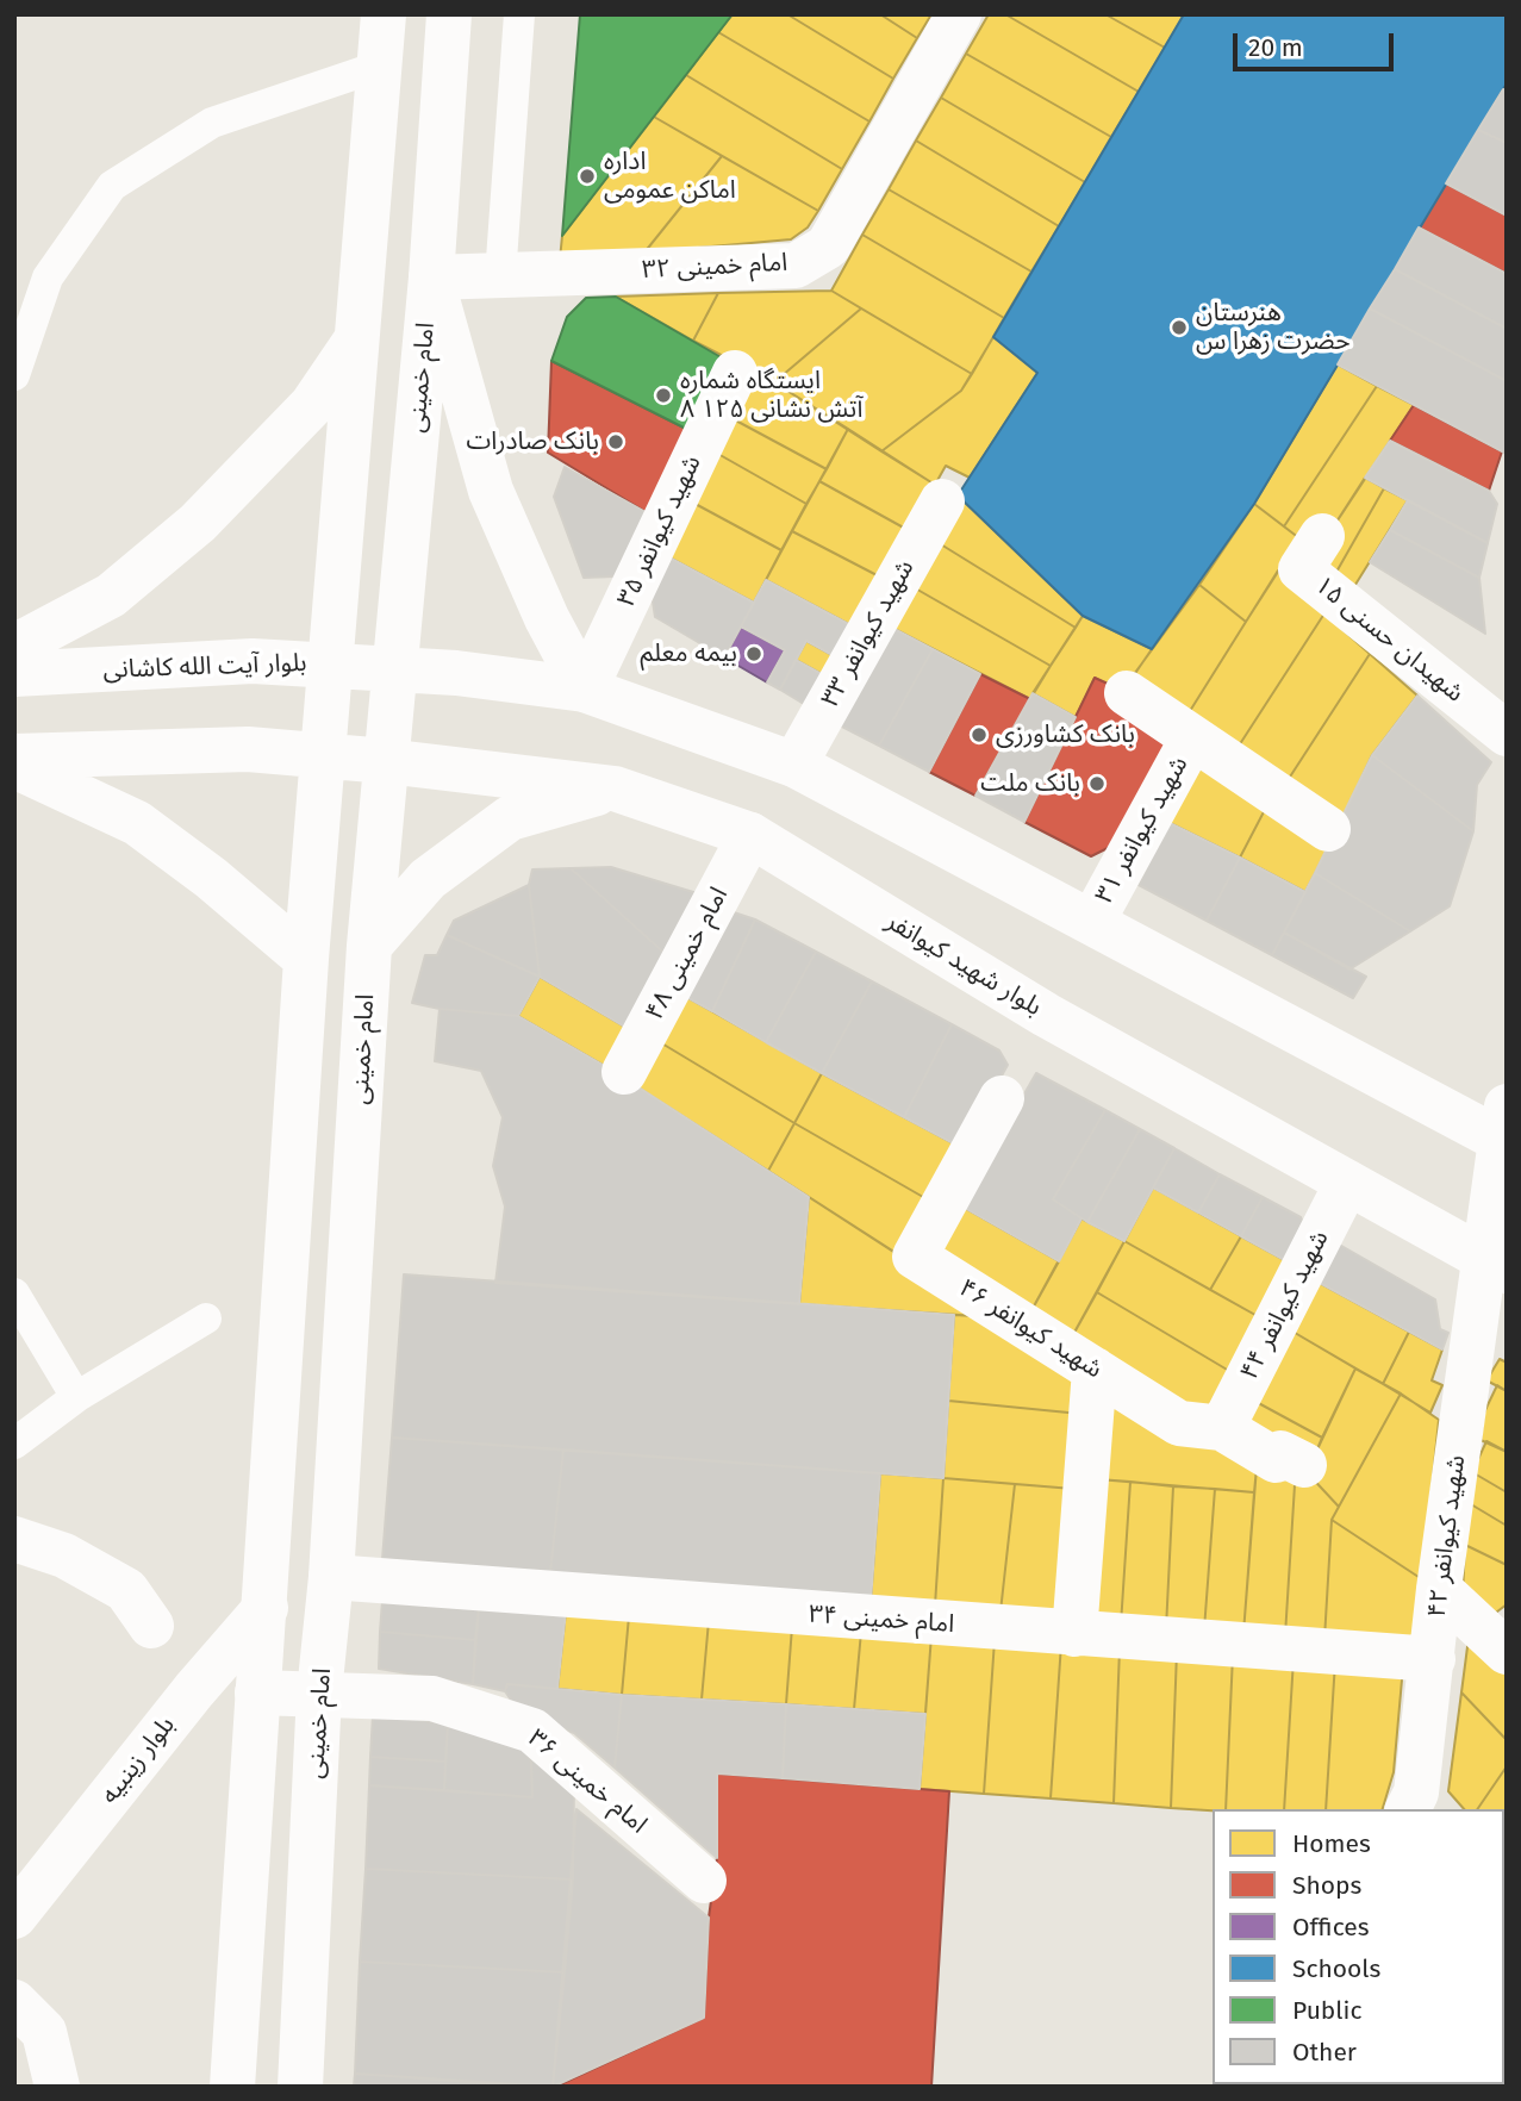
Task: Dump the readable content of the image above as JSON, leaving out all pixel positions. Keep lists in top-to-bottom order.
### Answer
{
  "streets": {
    "main road": [
      "امام خمینی ۳۲",
      "امام خمینی",
      "شهید کیوانفر ۳۵",
      "شهید کیوانفر ۳۳",
      "شهیدان حسنی ۱۵",
      "بلوار آیت الله کاشانی",
      "شهید کیوانفر ۳۱",
      "امام خمینی ۴۸",
      "بلوار شهید کیوانفر",
      "شهید کیوانفر ۴۴",
      "شهید کیوانفر ۴۶",
      "شهید کیوانفر ۴۲",
      "امام خمینی ۳۴",
      "بلوار زینبیه",
      "امام خمینی ۳۶"
    ]
  },
  "crossings": [
    ["امام خمینی ۳۲", "امام خمینی"],
    ["امام خمینی", "بلوار آیت الله کاشانی"],
    ["امام خمینی", "بلوار شهید کیوانفر"],
    ["امام خمینی", "امام خمینی ۳۴"],
    ["امام خمینی", "امام خمینی ۳۶"],
    ["امام خمینی ۴۸", "بلوار شهید کیوانفر"],
    ["بلوار شهید کیوانفر", "شهید کیوانفر ۴۴"],
    ["بلوار شهید کیوانفر", "شهید کیوانفر ۴۲"],
    ["شهید کیوانفر ۴۴", "شهید کیوانفر ۴۶"],
    ["شهید کیوانفر ۴۲", "امام خمینی ۳۴"]
  ],
  "places": [
    "اداره اماکن عمومی",
    "هنرستان حضرت زهرا س",
    "ایستگاه شماره ۸ آتش نشانی ۱۲۵",
    "بانک صادرات",
    "بیمه معلم",
    "بانک کشاورزی",
    "بانک ملت"
  ],
  "legend": [
    "Homes",
    "Shops",
    "Offices",
    "Schools",
    "Public",
    "Other"
  ],
  "scale_bar": "20 m"
}
